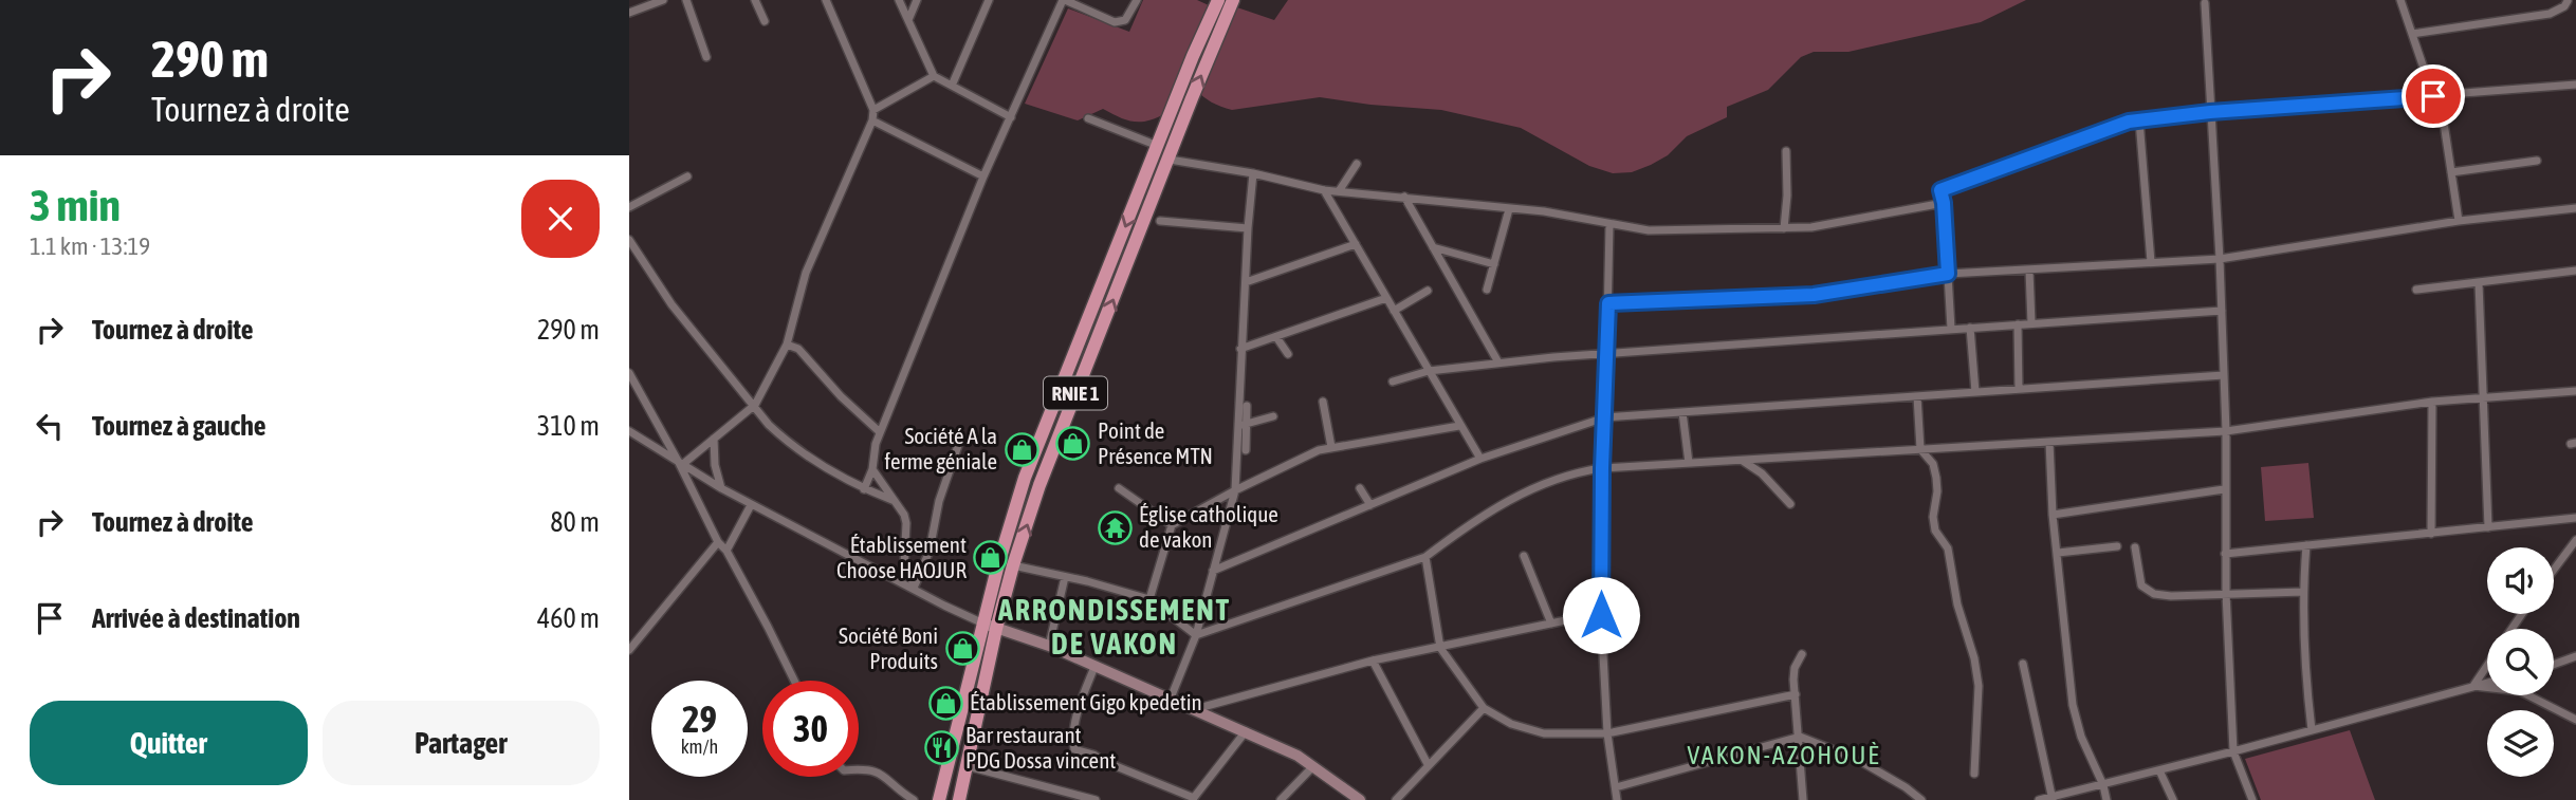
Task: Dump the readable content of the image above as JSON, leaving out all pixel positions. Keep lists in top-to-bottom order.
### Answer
{
  "streets": {
    "highway": ["RNIE 1"]
  },
  "districts": ["ARRONDISSEMENT DE VAKON", "VAKON-AZOHOUÈ"],
  "places": {
    "shop": [
      "Point de Présence MTN",
      "Société A la ferme géniale",
      "Établissement Choose HAOJUR",
      "Société Boni Produits",
      "Établissement Gigo kpedetin"
    ],
    "temple": ["Église catholique de vakon"],
    "restaurant": ["Bar restaurant PDG Dossa vincent"]
  },
  "page": {
    "turn": ["290 m", "Tournez à droite"],
    "heading": ["3 min", "1.1 km · 13:19"],
    "list": [
      {
        "name": "Tournez à droite",
        "value": "290 m"
      },
      {
        "name": "Tournez à gauche",
        "value": "310 m"
      },
      {
        "name": "Tournez à droite",
        "value": "80 m"
      },
      {
        "name": "Arrivée à destination",
        "value": "460 m"
      }
    ],
    "speed": "29 km/h",
    "limit": "30",
    "buttons": ["Quitter", "Partager"]
  }
}
